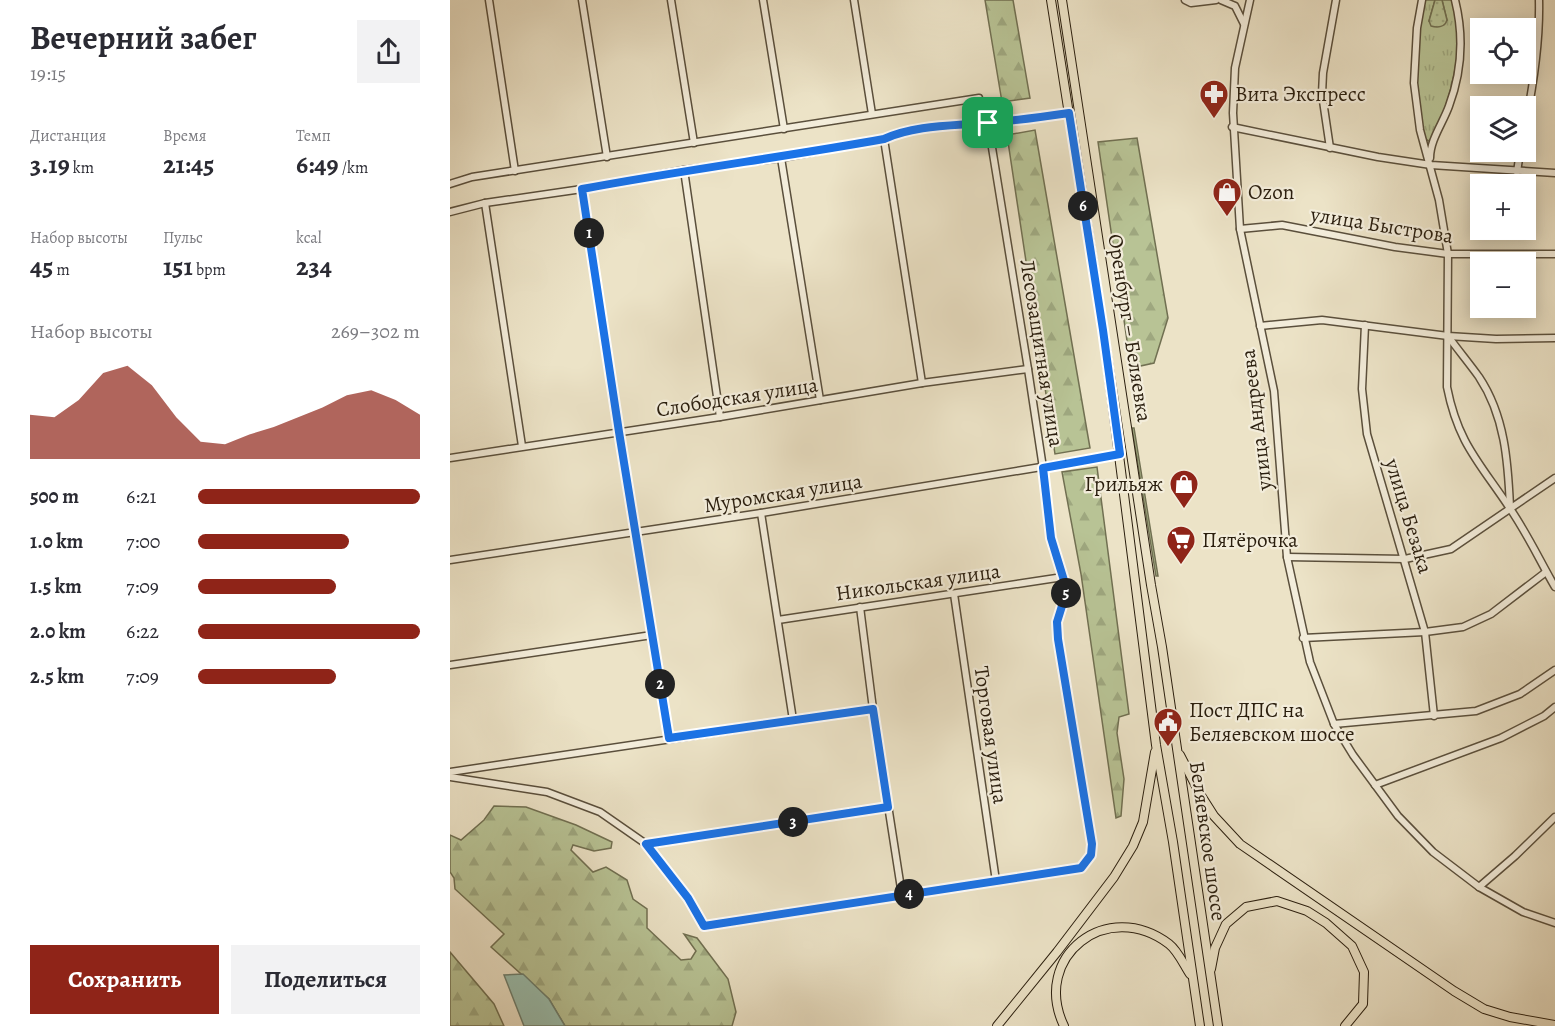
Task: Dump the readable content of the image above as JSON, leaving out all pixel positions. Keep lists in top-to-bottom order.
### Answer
{
  "streets": {
    "main road": ["Оренбург – Беляевка", "Беляевское шоссе"],
    "street": [
      "улица Быстрова",
      "Лесозащитная улица",
      "Слободская улица",
      "улица Андреева",
      "Муромская улица",
      "улица Безака",
      "Никольская улица",
      "Торговая улица"
    ]
  },
  "crossings": [
    ["улица Быстрова", "улица Андреева"],
    ["Оренбург – Беляевка", "Муромская улица"],
    ["Оренбург – Беляевка", "Беляевское шоссе"],
    ["Лесозащитная улица", "Слободская улица"],
    ["Лесозащитная улица", "Муромская улица"],
    ["Лесозащитная улица", "Никольская улица"],
    ["Лесозащитная улица", "Торговая улица"],
    ["Никольская улица", "Торговая улица"]
  ],
  "places": {
    "pharmacy": ["Вита Экспресс"],
    "shop": ["Ozon", "Грильяж"],
    "supermarket": ["Пятёрочка"],
    "public building": ["Пост ДПС на Беляевском шоссе"]
  },
  "page": {
    "heading": ["Вечерний забег", "19:15"],
    "map_buttons": ["+", "−"],
    "stats": [
      ["Дистанция", "3.19 km"],
      ["Время", "21:45"],
      ["Темп", "6:49 /km"],
      ["Набор высоты", "45 m"],
      ["Пульс", "151 bpm"],
      ["kcal", "234"]
    ],
    "pins": [
      "6",
      "1",
      "5",
      "2",
      "3",
      "4"
    ],
    "chart": ["Набор высоты", "269–302 m"],
    "list": [
      {
        "name": "500 m",
        "note": "6:21"
      },
      {
        "name": "1.0 km",
        "note": "7:00"
      },
      {
        "name": "1.5 km",
        "note": "7:09"
      },
      {
        "name": "2.0 km",
        "note": "6:22"
      },
      {
        "name": "2.5 km",
        "note": "7:09"
      }
    ],
    "buttons": ["Сохранить", "Поделиться"]
  }
}
